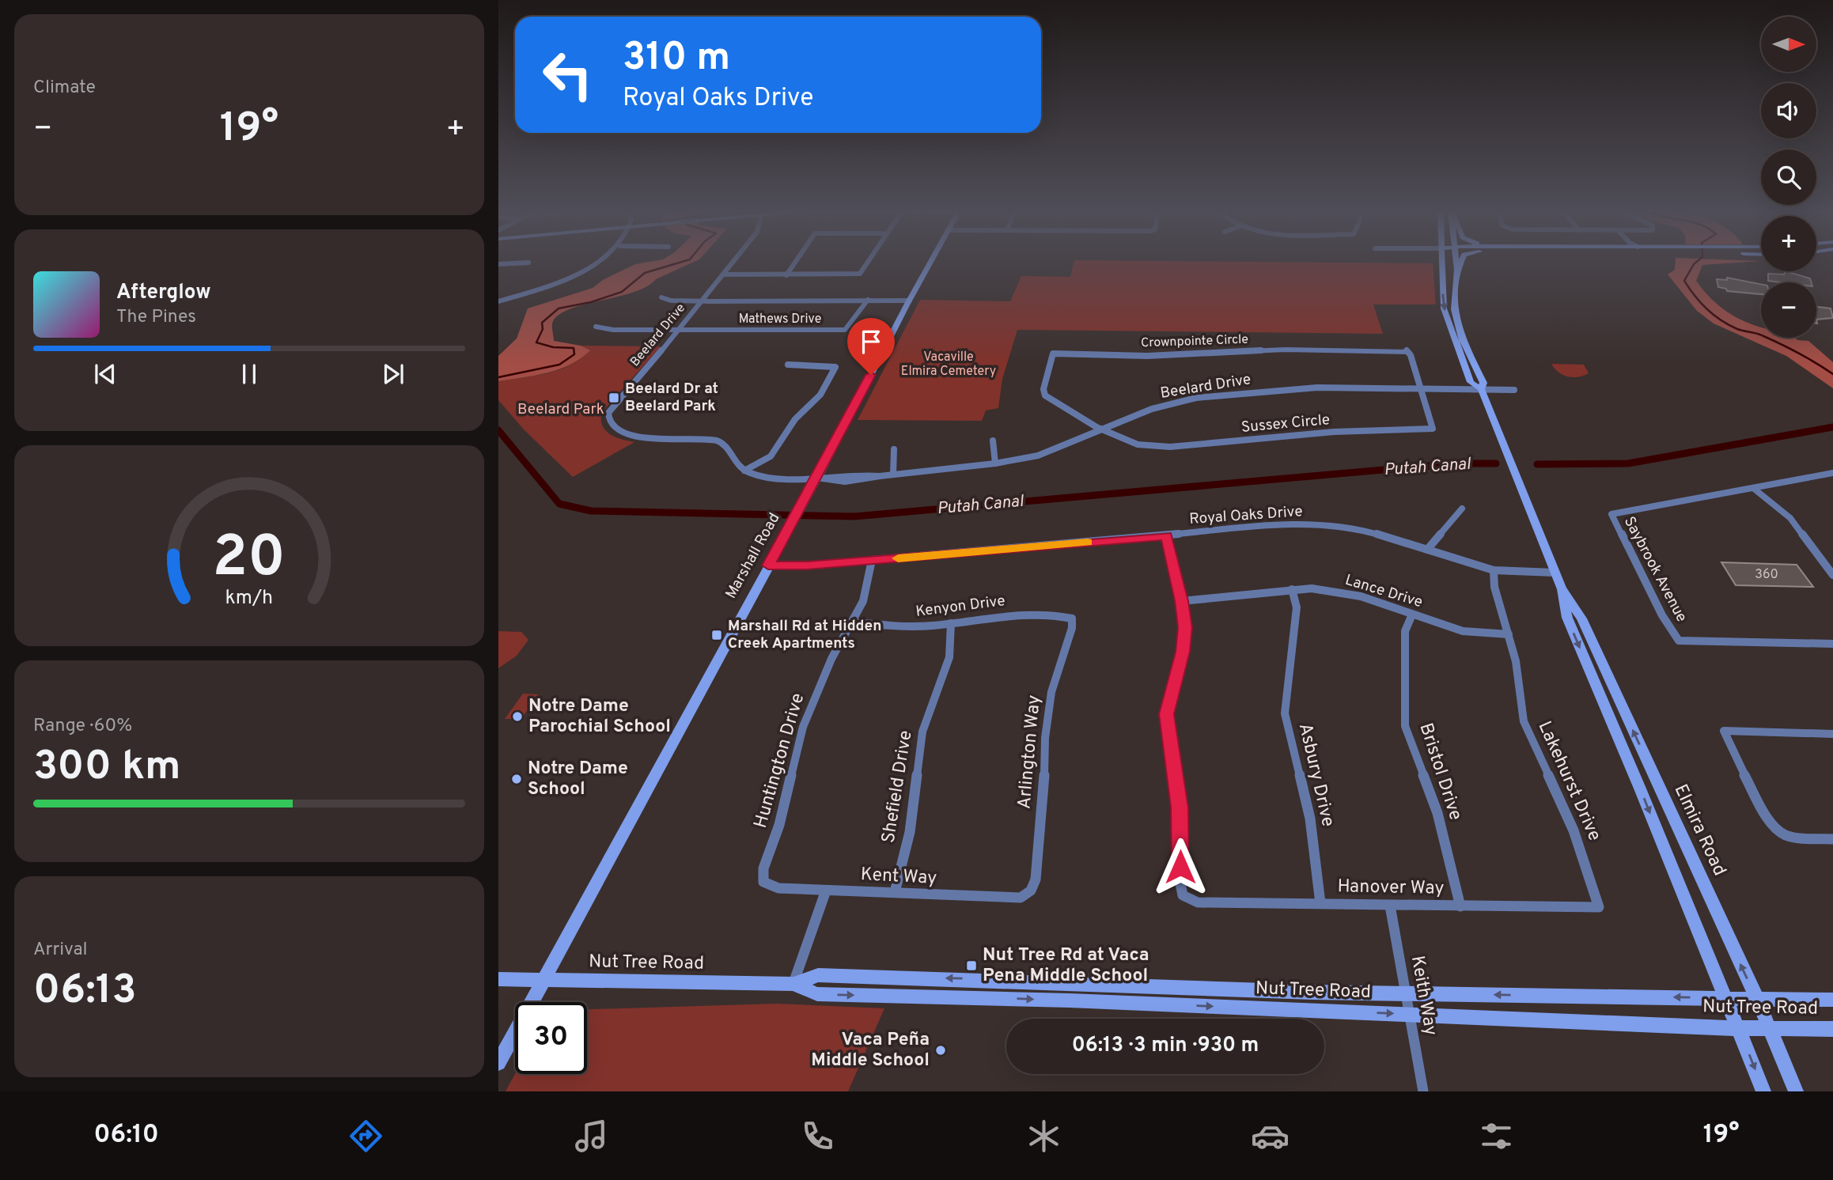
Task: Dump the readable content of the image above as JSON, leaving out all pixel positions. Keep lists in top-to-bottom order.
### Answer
{
  "streets": {
    "main road": ["Marshall Road", "Elmira Road", "Nut Tree Road"],
    "street": [
      "Mathews Drive",
      "Beelard Drive",
      "Crownpointe Circle",
      "Sussex Circle",
      "Royal Oaks Drive",
      "Saybrook Avenue",
      "Lance Drive",
      "Kenyon Drive",
      "Arlington Way",
      "Huntington Drive",
      "Bristol Drive",
      "Asbury Drive",
      "Lakehurst Drive",
      "Shefield Drive",
      "Kent Way",
      "Hanover Way",
      "Keith Way"
    ]
  },
  "crossings": [
    ["Mathews Drive", "Beelard Drive"],
    ["Beelard Drive", "Crownpointe Circle"],
    ["Beelard Drive", "Sussex Circle"],
    ["Beelard Drive", "Marshall Road"],
    ["Beelard Drive", "Elmira Road"],
    ["Crownpointe Circle", "Sussex Circle"],
    ["Royal Oaks Drive", "Marshall Road"],
    ["Royal Oaks Drive", "Huntington Drive"],
    ["Royal Oaks Drive", "Lakehurst Drive"],
    ["Royal Oaks Drive", "Elmira Road"],
    ["Marshall Road", "Nut Tree Road"],
    ["Lance Drive", "Bristol Drive"],
    ["Lance Drive", "Asbury Drive"],
    ["Lance Drive", "Lakehurst Drive"],
    ["Lance Drive", "Hanover Way"],
    ["Kenyon Drive", "Arlington Way"],
    ["Kenyon Drive", "Huntington Drive"],
    ["Kenyon Drive", "Shefield Drive"],
    ["Arlington Way", "Kent Way"],
    ["Huntington Drive", "Kent Way"],
    ["Bristol Drive", "Hanover Way"],
    ["Asbury Drive", "Hanover Way"],
    ["Lakehurst Drive", "Hanover Way"],
    ["Shefield Drive", "Kent Way"],
    ["Elmira Road", "Nut Tree Road"],
    ["Hanover Way", "Keith Way"],
    ["Nut Tree Road", "Keith Way"]
  ],
  "water": ["Putah Canal"],
  "parks": ["Vacaville Elmira Cemetery", "Beelard Park"],
  "places": {
    "transit": ["Beelard Dr at Beelard Park", "Marshall Rd at Hidden Creek Apartments", "Nut Tree Rd at Vaca Pena Middle School"],
    "other": ["Notre Dame Parochial School", "Notre Dame School", "Vaca Peña Middle School"]
  },
  "house_numbers": ["360"],
  "north": "right",
  "page": {
    "tile": [
      "Climate",
      ["Range · 60%", "300 km"],
      ["Arrival", "06:13"]
    ],
    "map_buttons": ["+", "−"],
    "turn": ["310 m", "Royal Oaks Drive"],
    "heat": ["−", "19°", "+"],
    "song": ["Afterglow", "The Pines"],
    "limit": "30",
    "trip": "06:13 · 3 min · 930 m",
    "tabs": ["06:10", "19°"],
    "gauge": ["20", "km/h"]
  }
}
